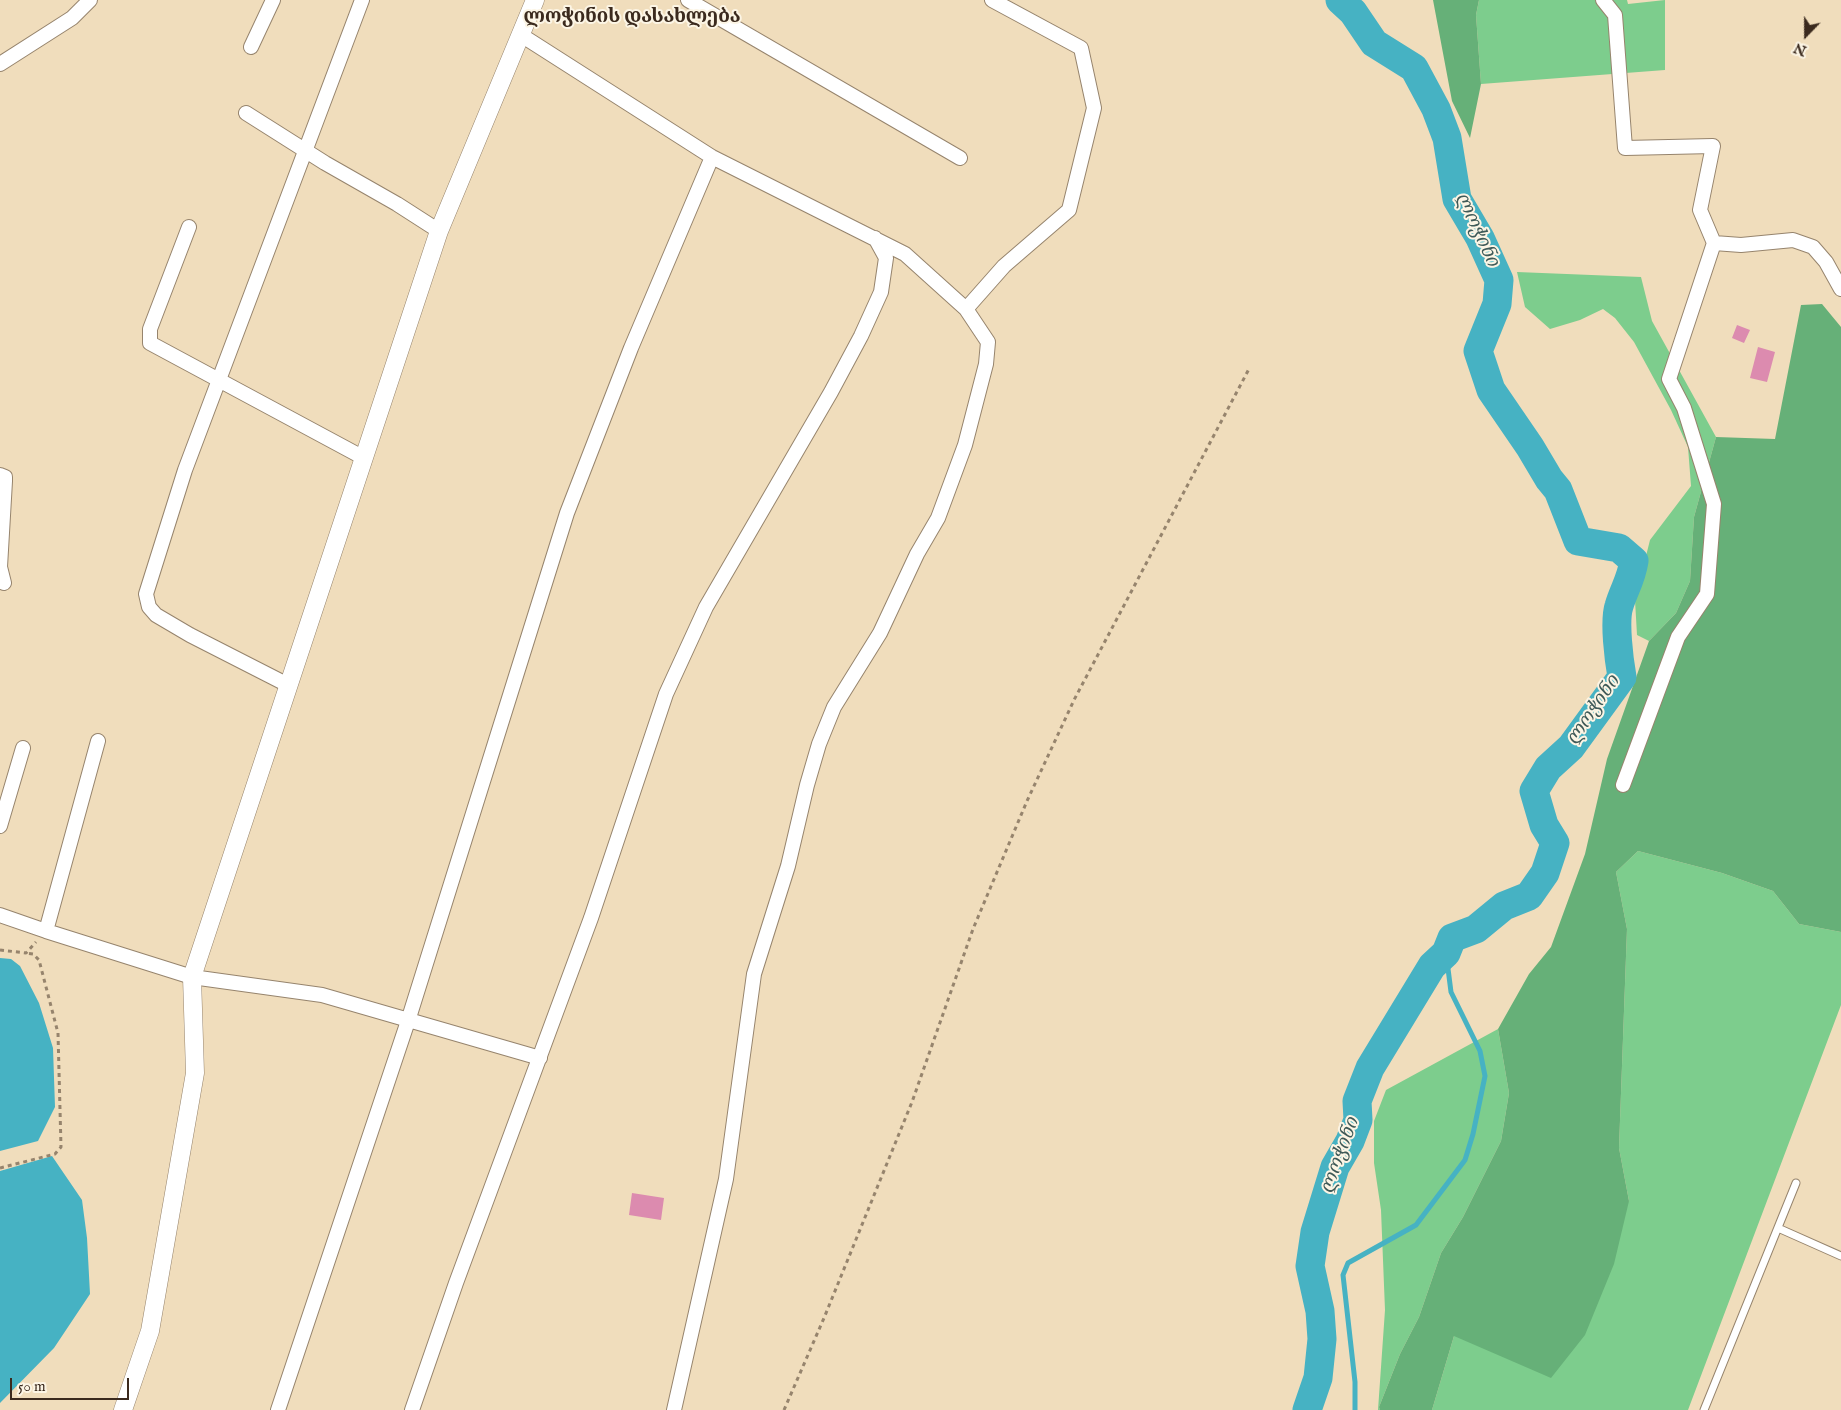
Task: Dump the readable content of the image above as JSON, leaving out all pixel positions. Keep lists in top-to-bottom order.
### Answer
{
  "districts": ["ლოჭინის დასახლება"],
  "water": ["ლოჭინი"],
  "scale_bar": "50 m",
  "north": "bottom"
}
